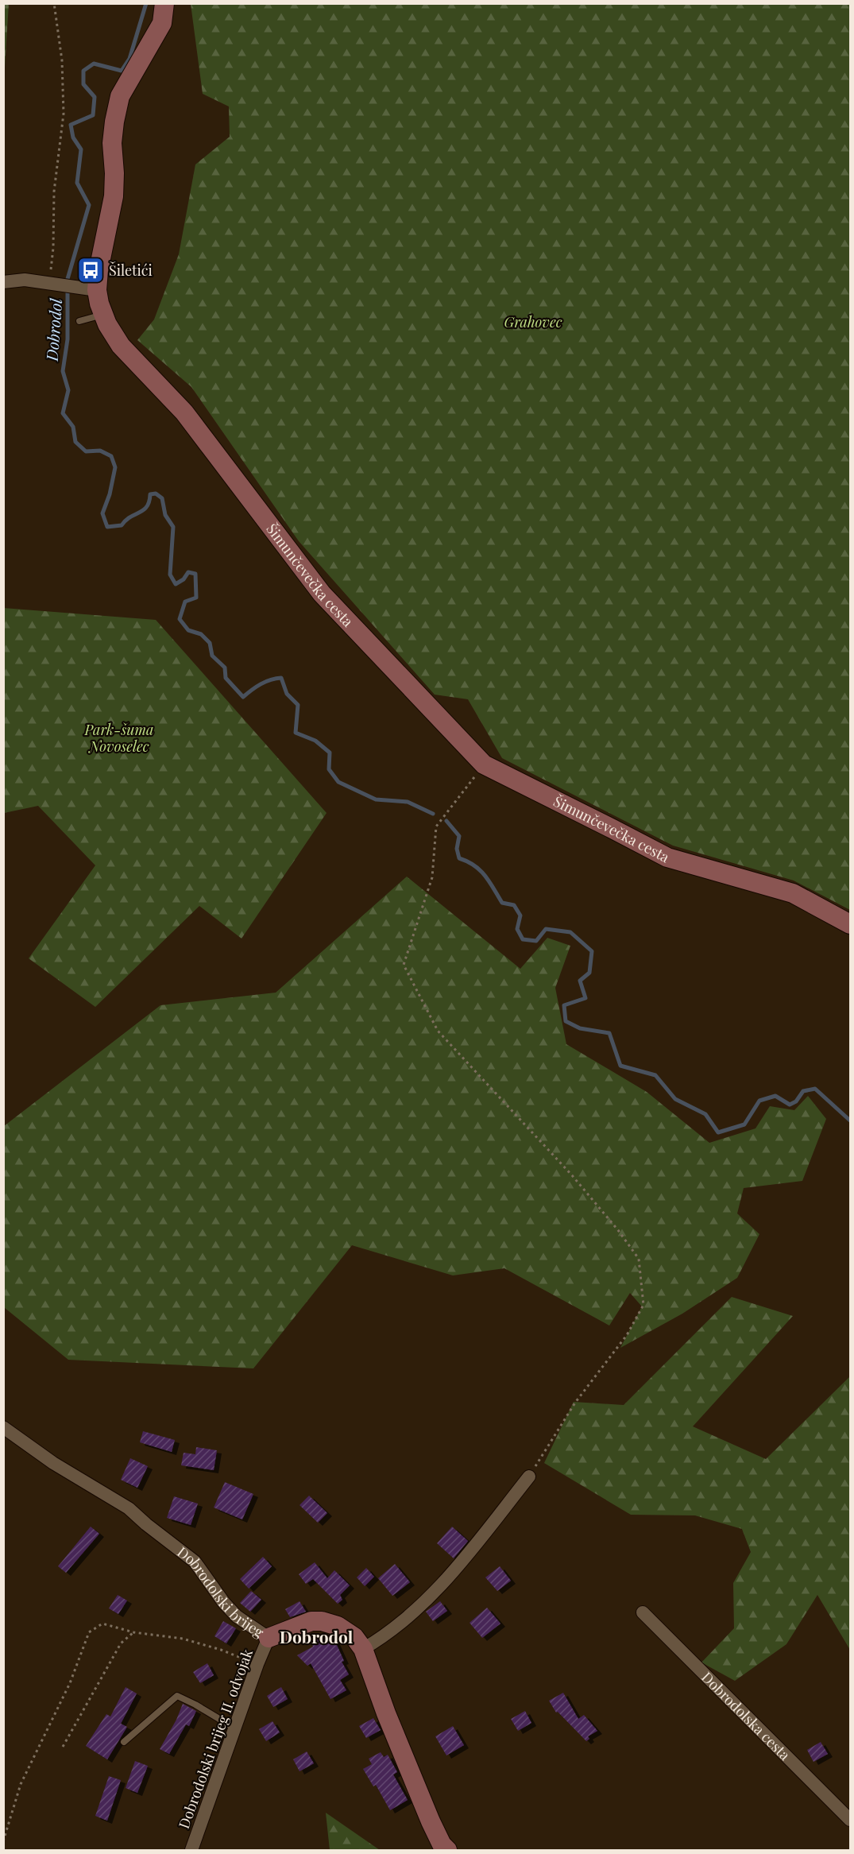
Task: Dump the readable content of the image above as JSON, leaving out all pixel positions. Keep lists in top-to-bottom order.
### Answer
{
  "streets": {
    "street": [
      "Šimunčevečka cesta",
      "Dobrodolski brijeg",
      "Dobrodolska cesta",
      "Dobrodolski brijeg II. odvojak"
    ]
  },
  "crossings": [
    ["Dobrodolski brijeg", "Dobrodolski brijeg II. odvojak"]
  ],
  "districts": ["Dobrodol"],
  "water": ["Dobrodol"],
  "parks": ["Grahovec", "Park-šuma Novoselec"],
  "places": {
    "bus stop": ["Šiletići"]
  }
}
